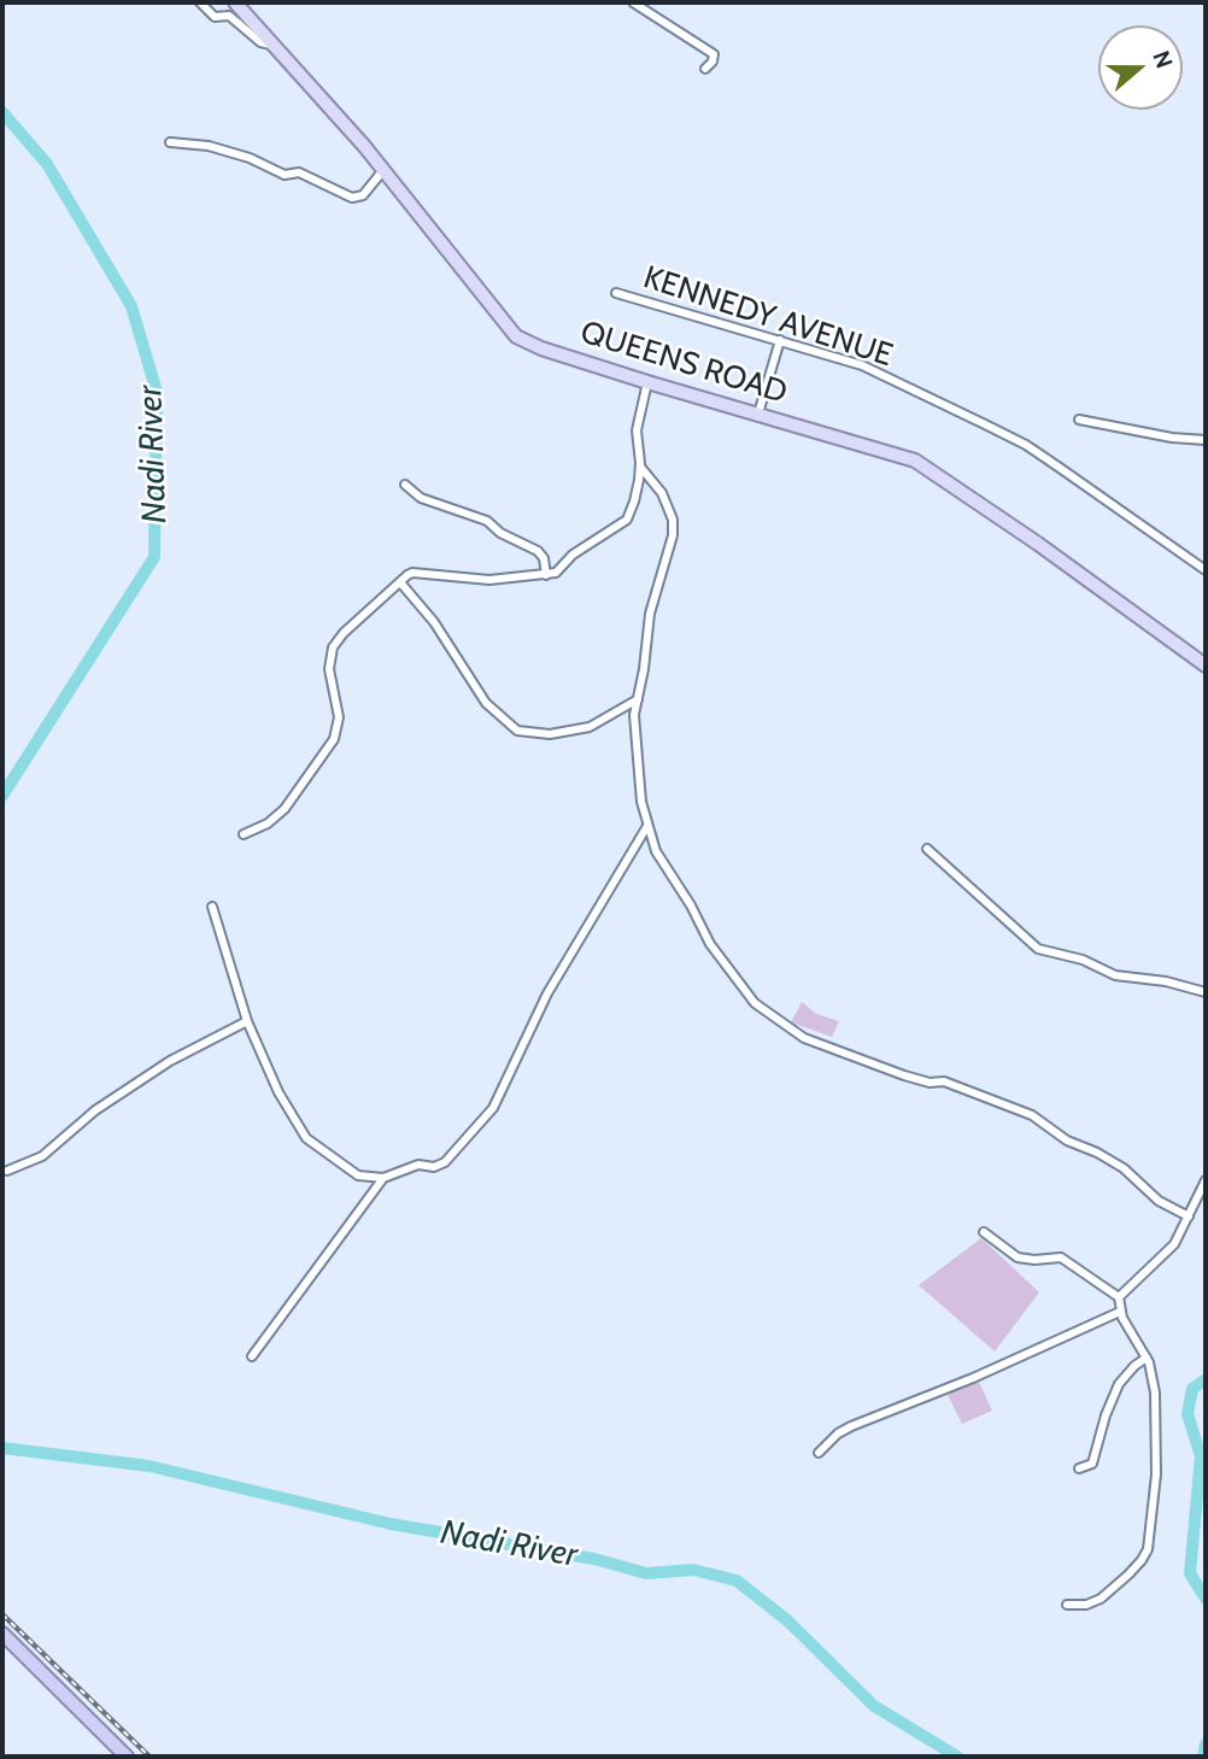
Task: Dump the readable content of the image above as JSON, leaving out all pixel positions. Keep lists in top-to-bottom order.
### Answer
{
  "streets": {
    "main road": ["QUEENS ROAD"],
    "street": ["KENNEDY AVENUE"]
  },
  "water": ["Nadi River"],
  "north": "right"
}
